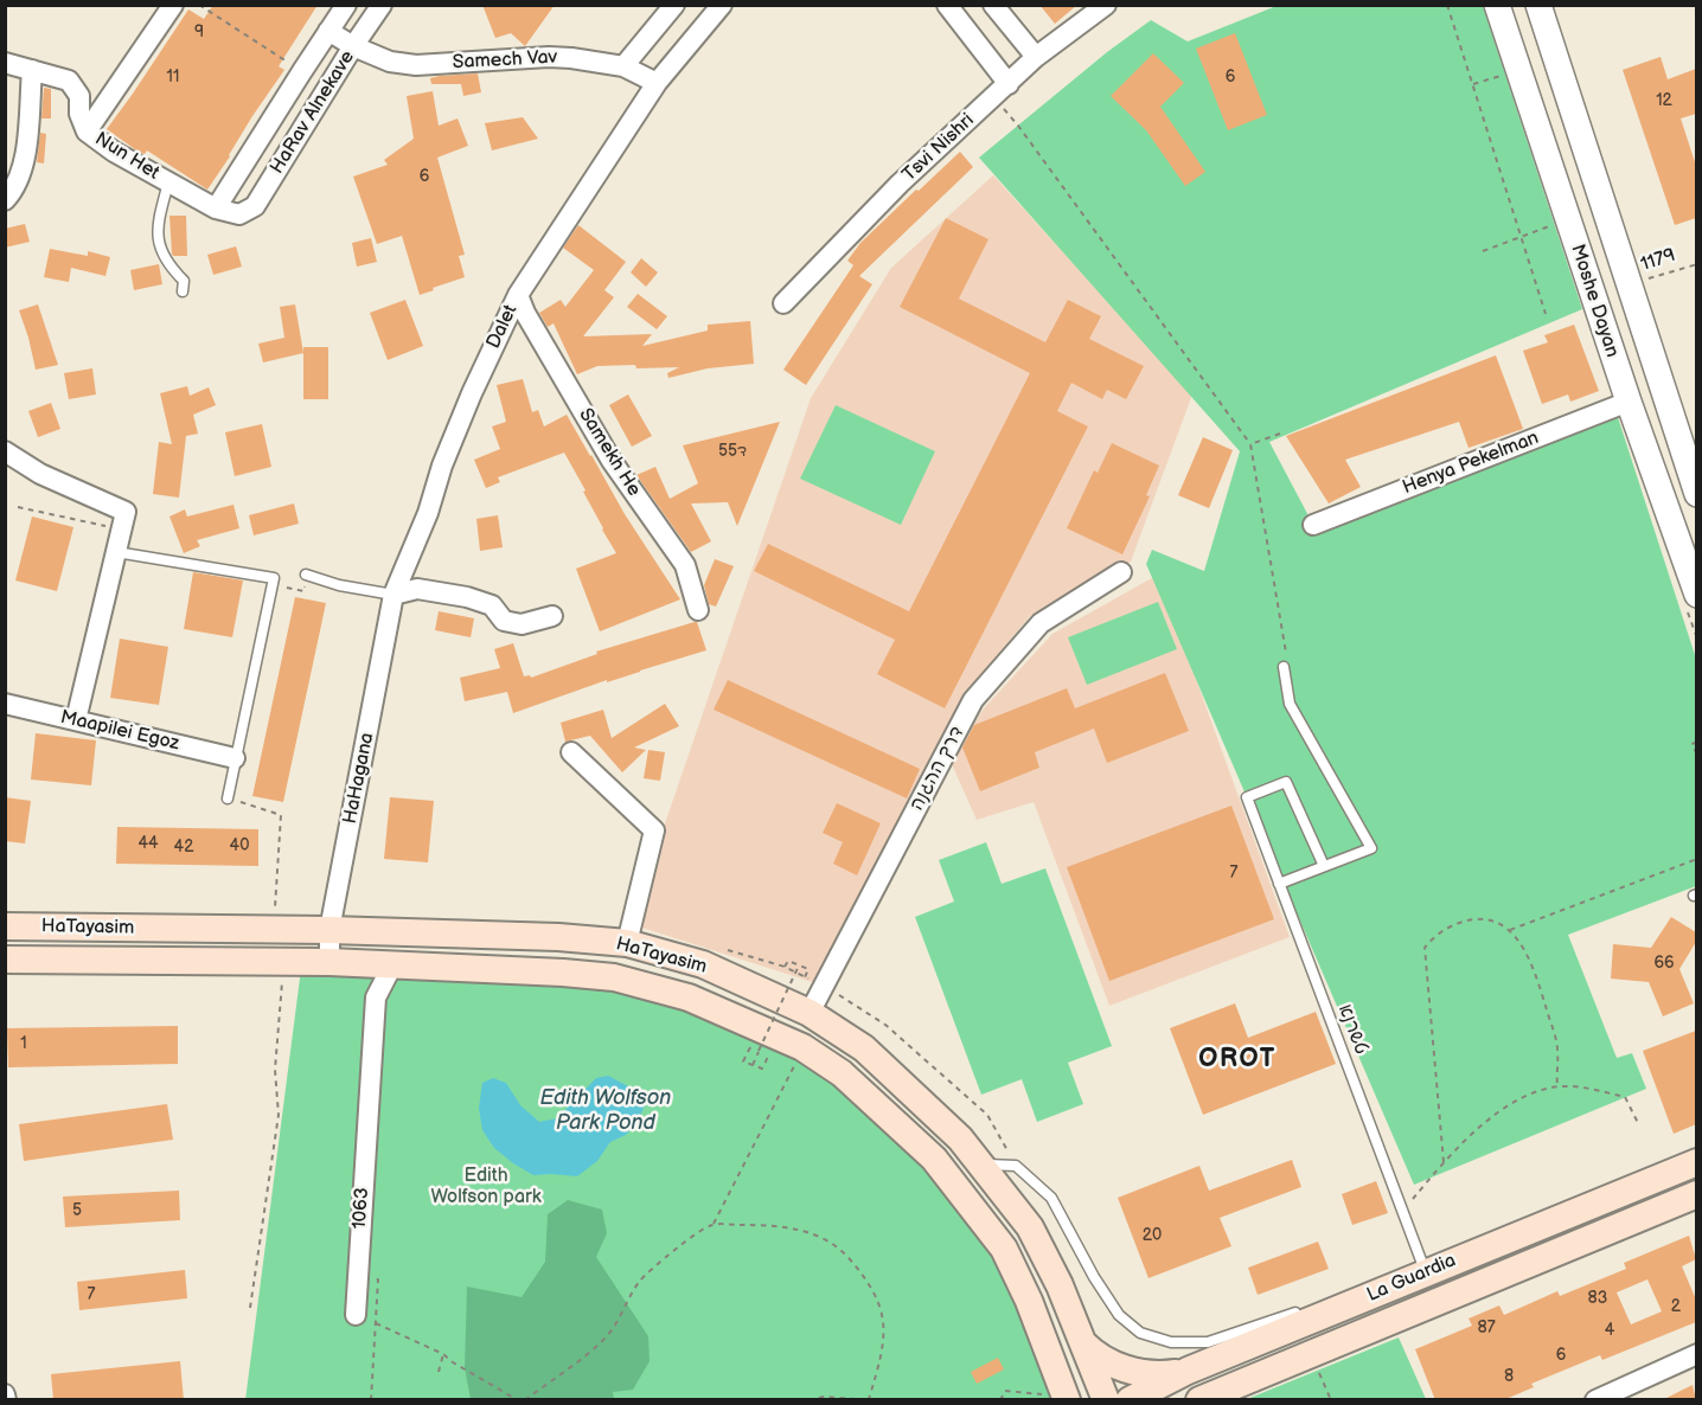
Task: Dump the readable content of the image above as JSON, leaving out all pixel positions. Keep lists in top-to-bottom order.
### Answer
{
  "streets": {
    "main road": ["HaTayasim", "La Guardia"],
    "street": [
      "Samech Vav",
      "HaRav Alnekave",
      "Tsvi Nishri",
      "Nun Het",
      "Moshe Dayan",
      "Dalet",
      "Samekh He",
      "Henya Pekelman",
      "Maapilei Egoz",
      "דרך ההגנה",
      "HaHagana",
      "1063"
    ],
    "lane": ["טשרנא"],
    "path": ["1179"]
  },
  "crossings": [
    ["Samech Vav", "HaRav Alnekave"],
    ["Samech Vav", "Dalet"],
    ["HaRav Alnekave", "Nun Het"],
    ["1179", "Moshe Dayan"],
    ["Moshe Dayan", "Henya Pekelman"],
    ["Dalet", "Samekh He"],
    ["Dalet", "HaHagana"],
    ["דרך ההגנה", "HaTayasim"],
    ["HaHagana", "HaTayasim"],
    ["HaTayasim", "1063"],
    ["טשרנא", "La Guardia"]
  ],
  "districts": ["OROT"],
  "water": ["Edith Wolfson Park Pond"],
  "parks": ["Edith Wolfson park"],
  "house_numbers": [
    "9",
    "11",
    "6",
    "12",
    "6",
    "55ד",
    "44",
    "40",
    "42",
    "7",
    "66",
    "1",
    "5",
    "20",
    "7",
    "83",
    "2",
    "87",
    "4",
    "6",
    "8"
  ]
}
